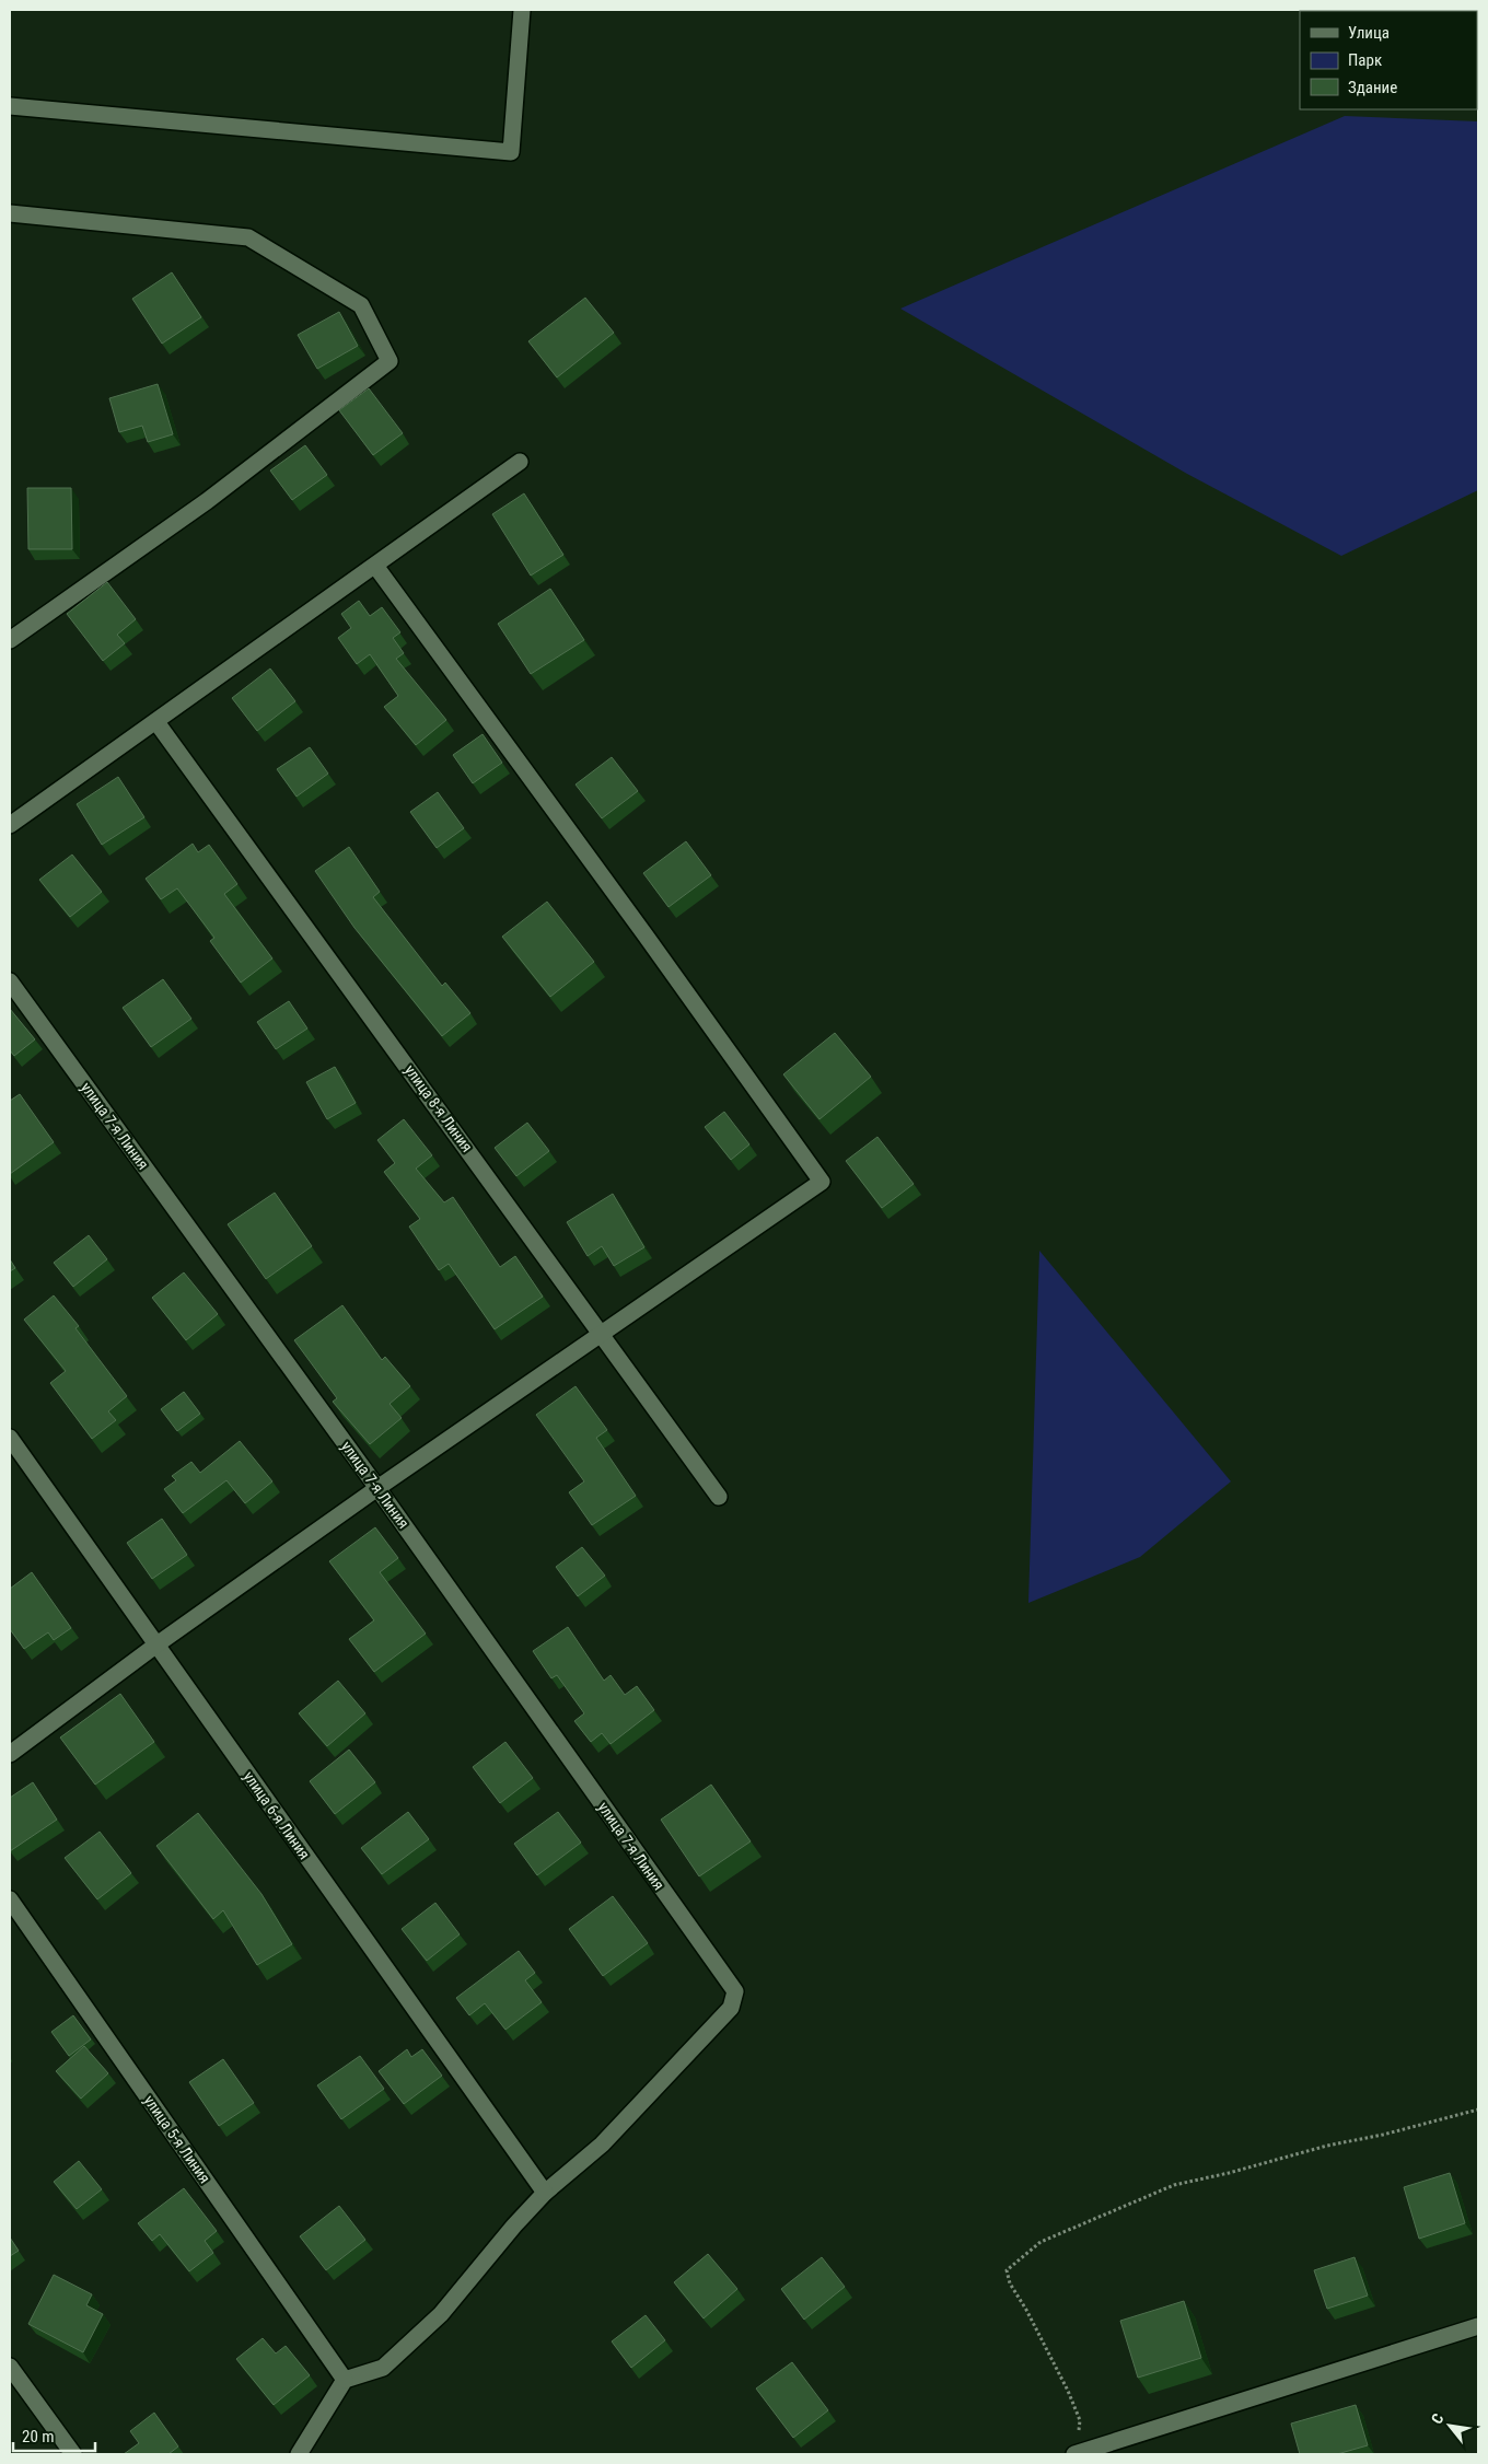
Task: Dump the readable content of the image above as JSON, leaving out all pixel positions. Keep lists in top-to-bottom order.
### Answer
{
  "streets": {
    "street": [
      "улица 8-я Линия",
      "улица 7-я Линия",
      "улица 6-я Линия",
      "улица 5-я Линия"
    ]
  },
  "crossings": [
    ["улица 7-я Линия", "улица 6-я Линия"]
  ],
  "legend": ["Улица", "Парк", "Здание"],
  "scale_bar": "20 m",
  "north": "top left"
}
